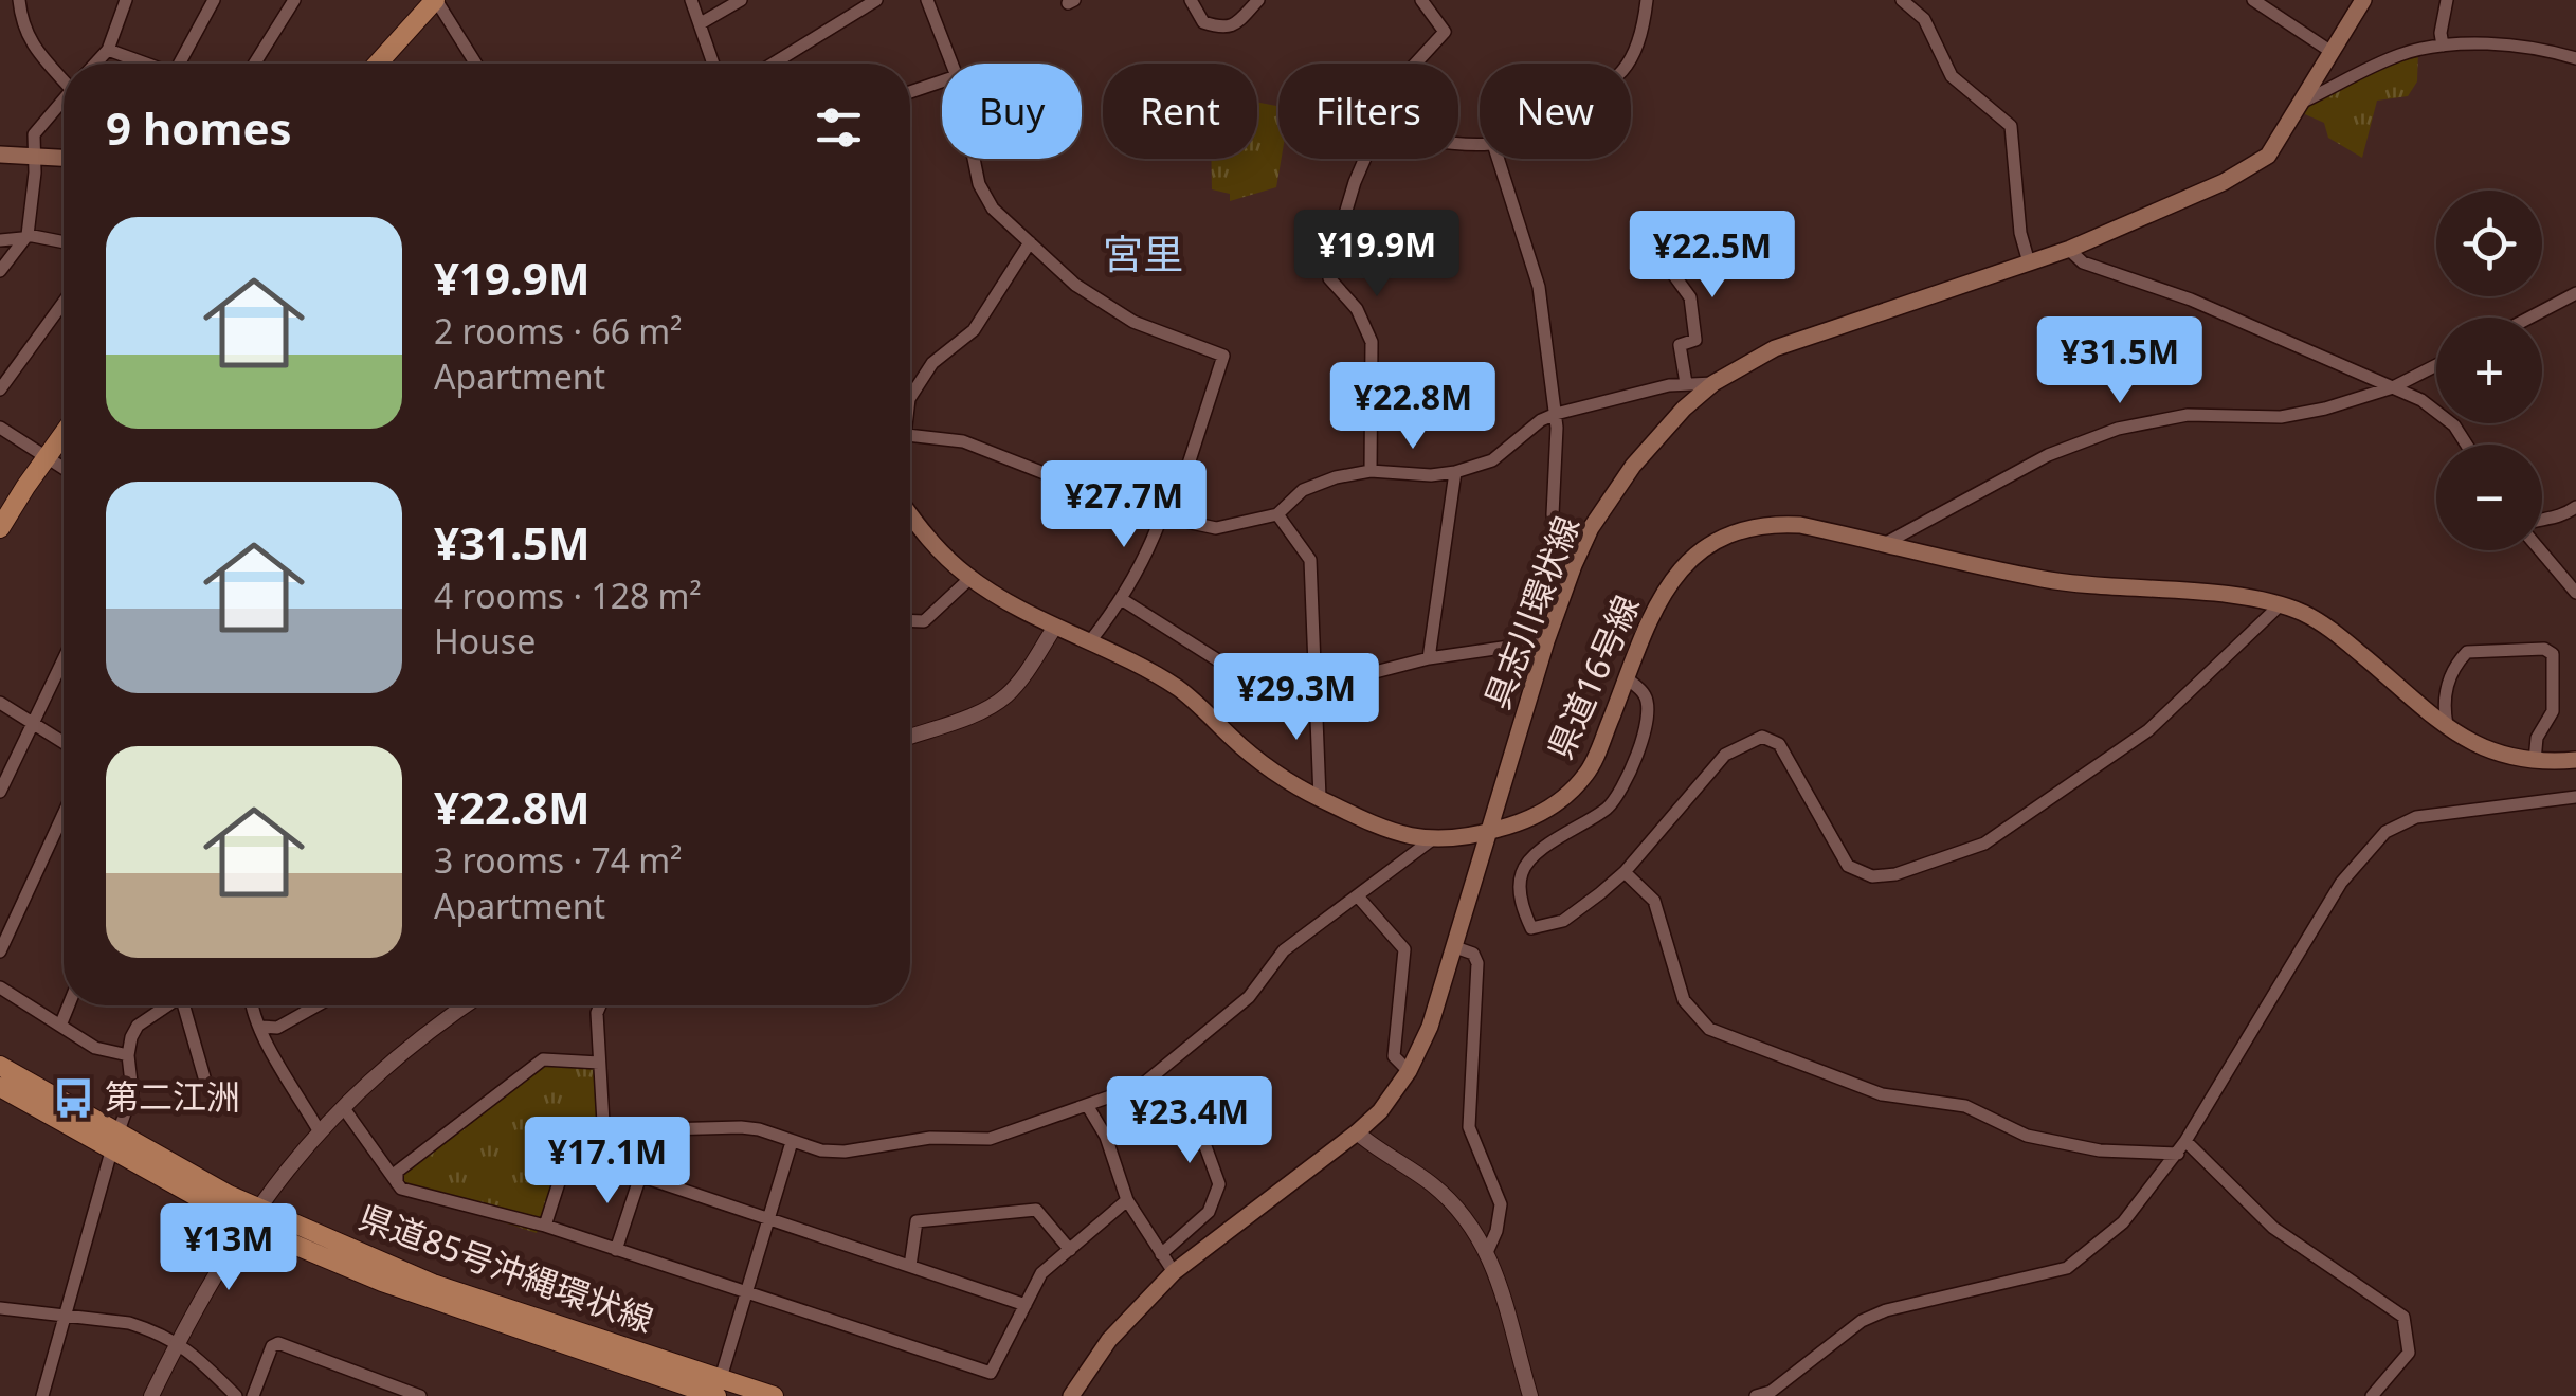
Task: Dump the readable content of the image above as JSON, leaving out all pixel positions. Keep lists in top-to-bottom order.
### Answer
{
  "streets": {
    "main road": ["具志川環状線", "県道16号線", "県道85号沖縄環状線"]
  },
  "crossings": [
    ["具志川環状線", "県道16号線"]
  ],
  "districts": ["宮里"],
  "places": {
    "bus stop": ["第二江洲"]
  },
  "page": {
    "chip": [
      "Buy",
      "Rent",
      "Filters",
      "New"
    ],
    "heading": "9 homes",
    "map_buttons": ["+", "−"],
    "list": [
      {
        "name": "¥19.9M",
        "note": "2 rooms · 66 m² · Apartment"
      },
      {
        "name": "¥31.5M",
        "note": "4 rooms · 128 m² · House"
      },
      {
        "name": "¥22.8M",
        "note": "3 rooms · 74 m² · Apartment"
      }
    ],
    "price": [
      "¥19.9M",
      "¥22.5M",
      "¥31.5M",
      "¥22.8M",
      "¥27.7M",
      "¥29.3M",
      "¥23.4M",
      "¥17.1M",
      "¥13M"
    ]
  }
}
